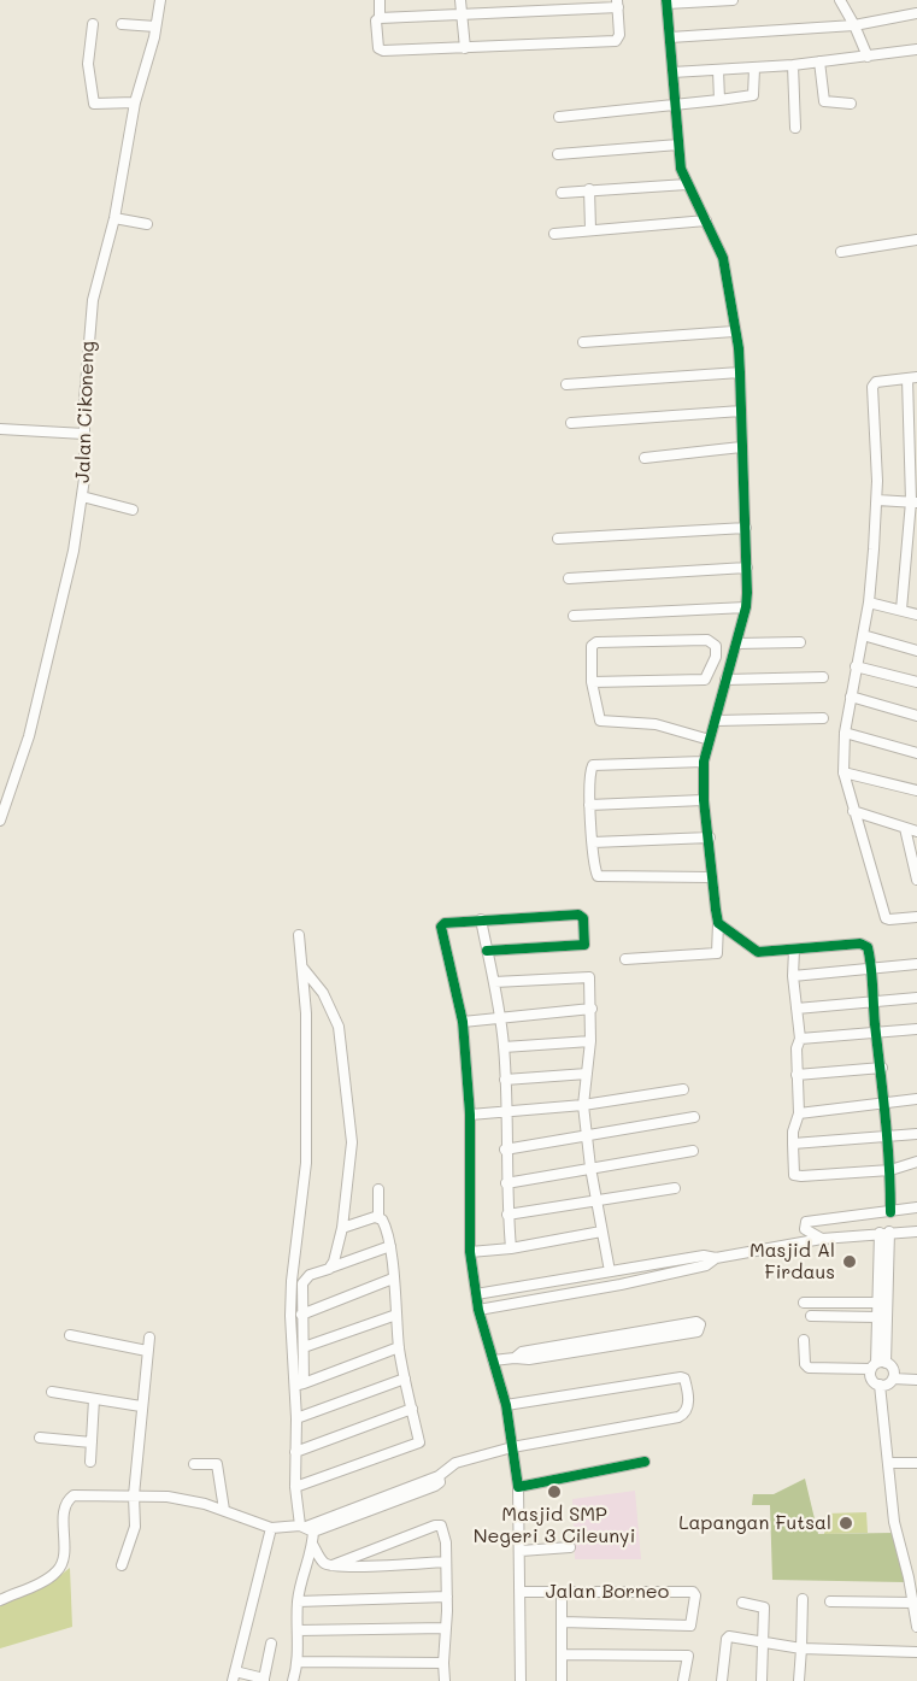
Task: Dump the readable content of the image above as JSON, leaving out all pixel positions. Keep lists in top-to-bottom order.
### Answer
{
  "streets": {
    "street": ["Jalan Cikoneng", "Jalan Borneo"]
  },
  "places": ["Masjid Al Firdaus", "Masjid SMP Negeri 3 Cileunyi", "Lapangan Futsal"]
}
